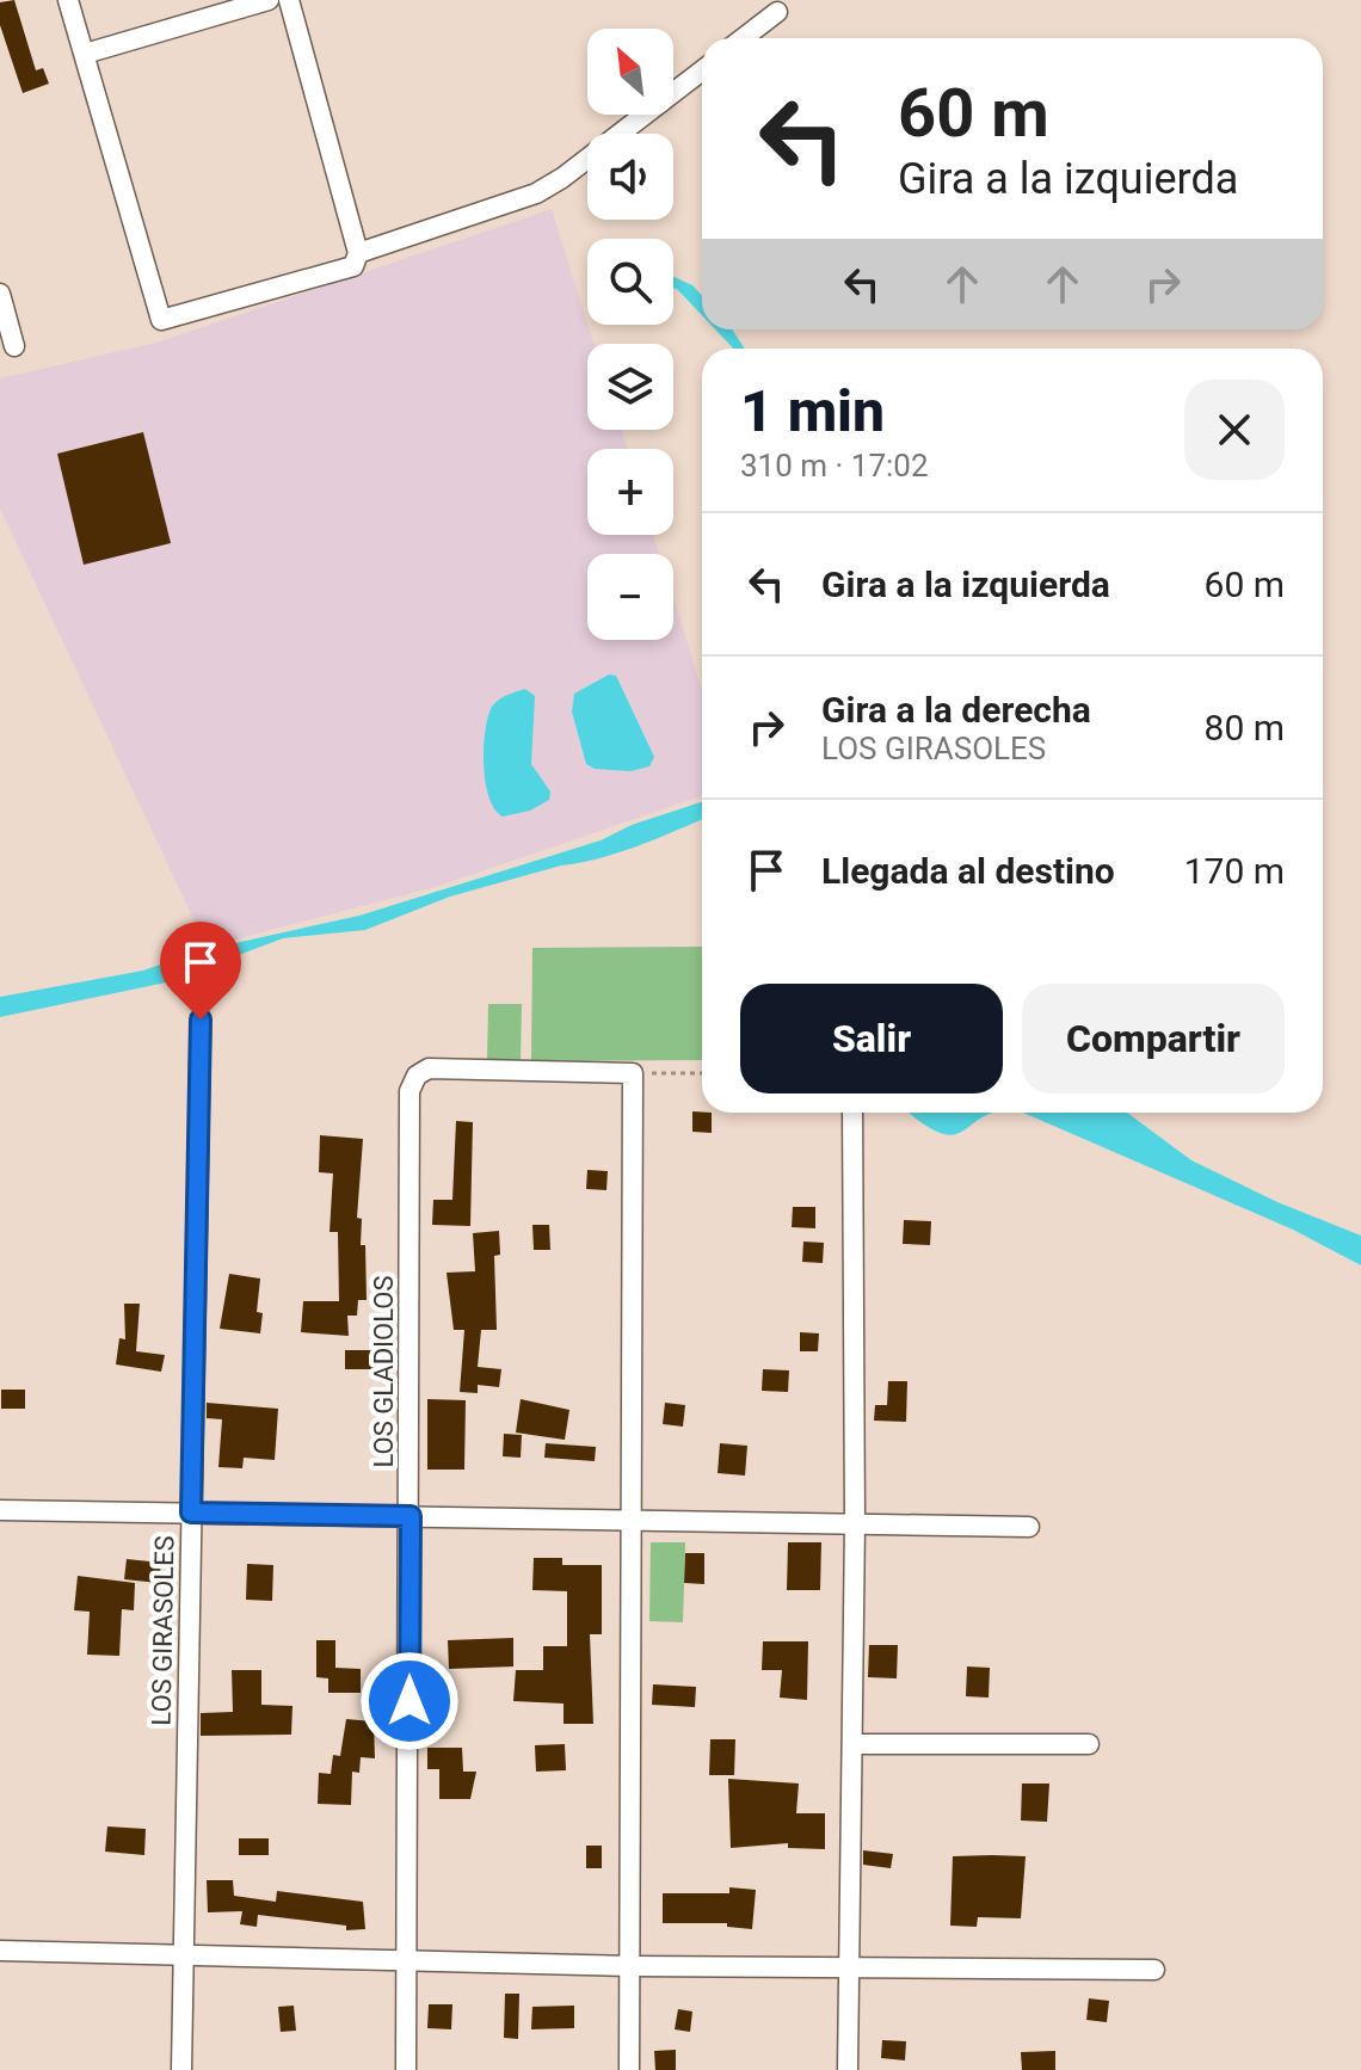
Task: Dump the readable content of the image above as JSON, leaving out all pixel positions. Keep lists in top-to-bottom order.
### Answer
{
  "streets": {
    "street": ["LOS GLADIOLOS", "LOS GIRASOLES"]
  },
  "north": "top left",
  "page": {
    "map_buttons": ["+", "−"],
    "turn": ["60 m", "Gira a la izquierda"],
    "heading": ["1 min", "310 m · 17:02"],
    "list": [
      {
        "name": "Gira a la izquierda",
        "value": "60 m"
      },
      {
        "name": "Gira a la derecha",
        "note": "LOS GIRASOLES",
        "value": "80 m"
      },
      {
        "name": "Llegada al destino",
        "value": "170 m"
      }
    ],
    "buttons": ["Salir", "Compartir"]
  }
}
